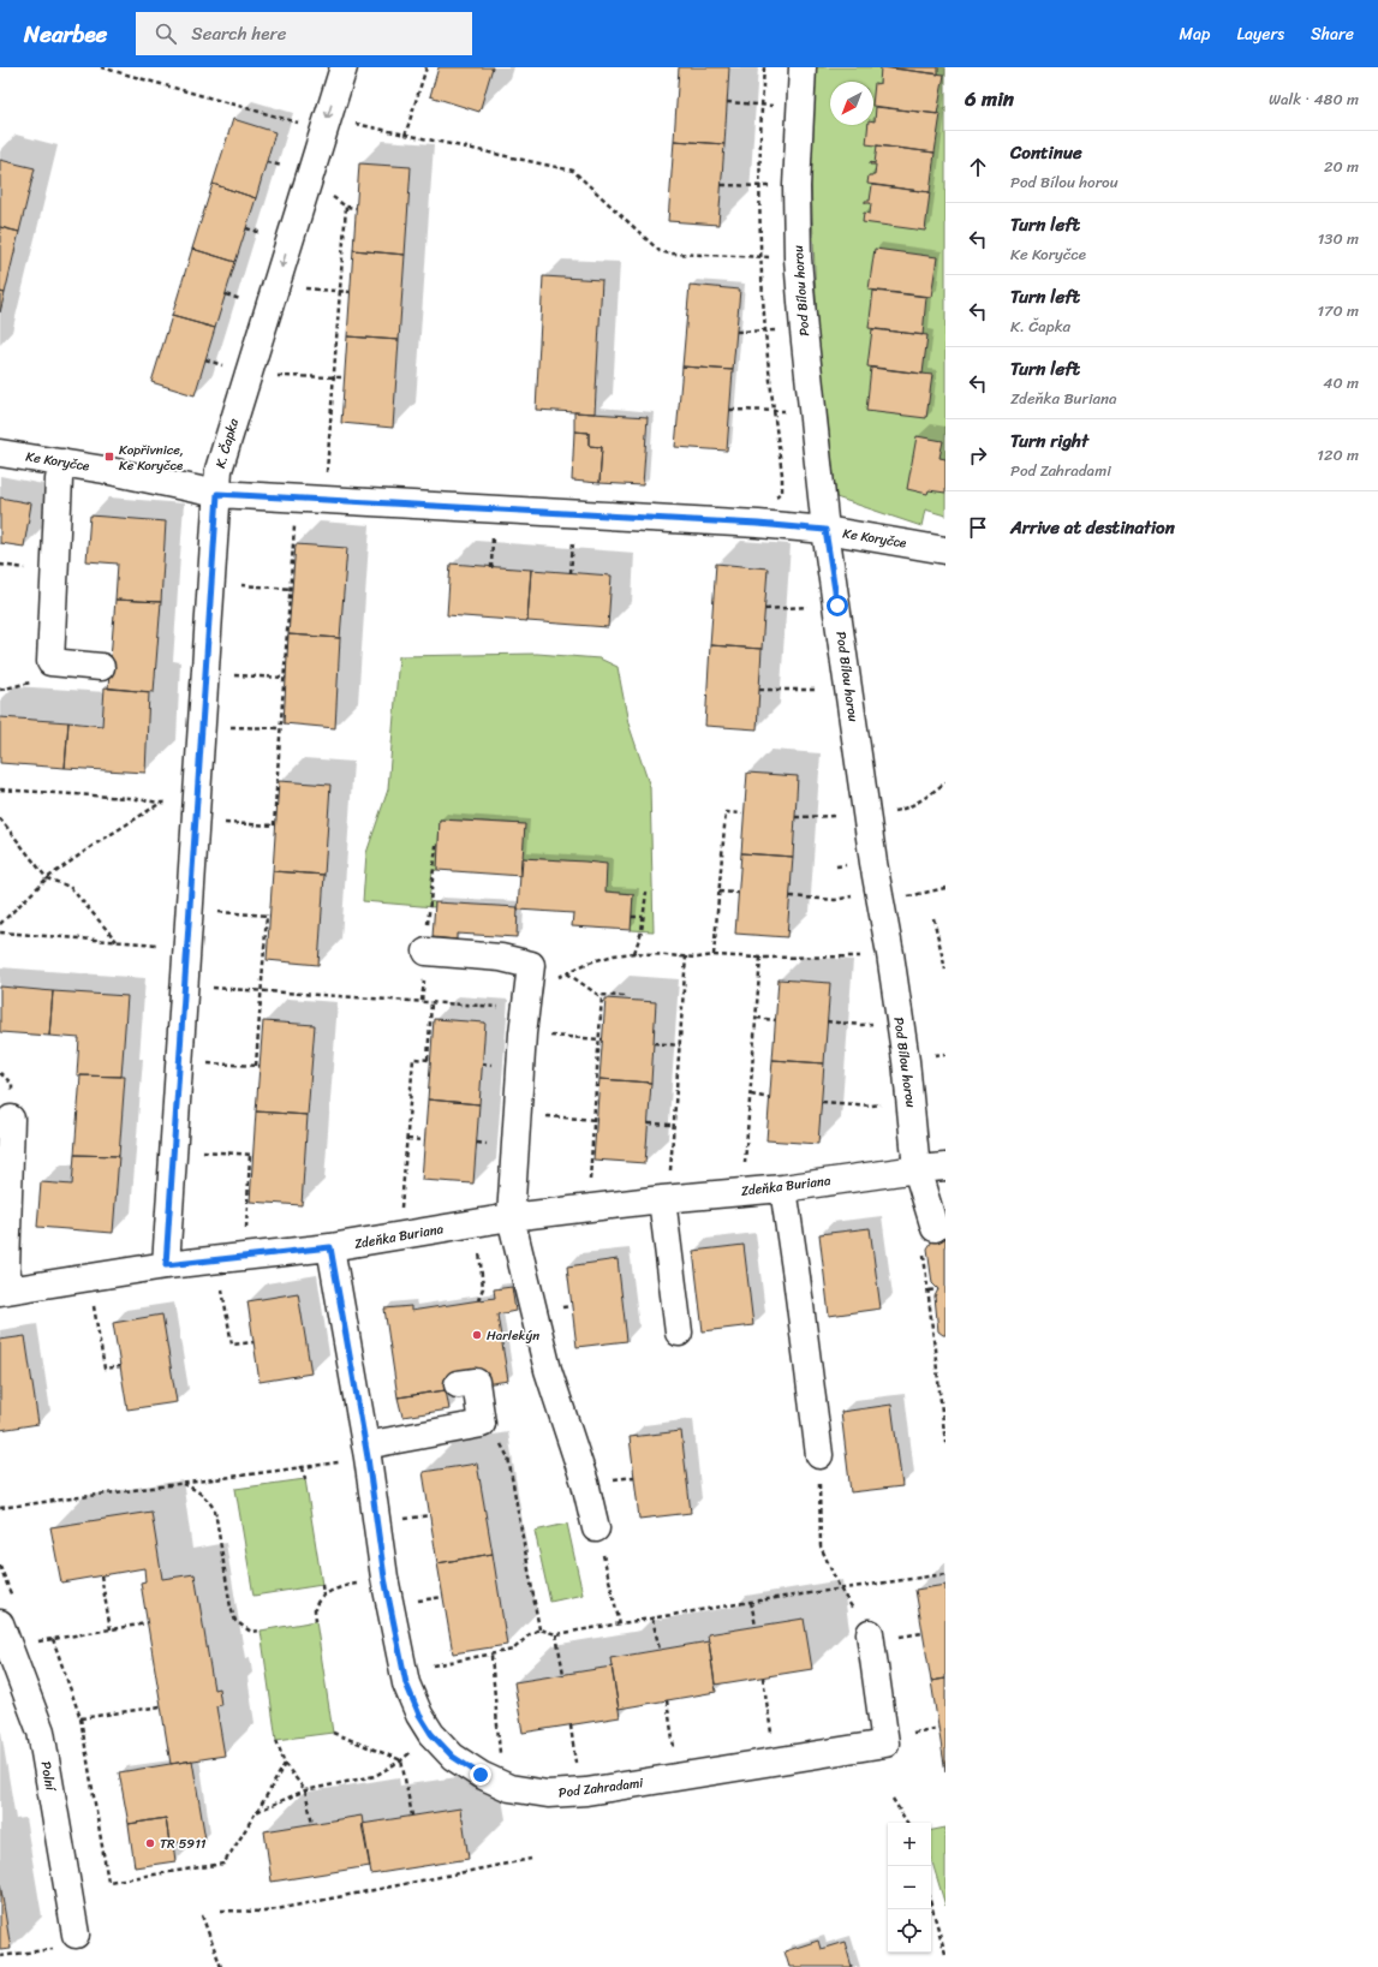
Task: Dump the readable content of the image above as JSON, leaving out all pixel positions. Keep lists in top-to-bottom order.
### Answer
{
  "streets": {
    "street": [
      "Pod Bílou horou",
      "K. Čapka",
      "Ke Koryčce",
      "Zdeňka Buriana",
      "Polní",
      "Pod Zahradami"
    ]
  },
  "crossings": [
    ["Pod Bílou horou", "Ke Koryčce"],
    ["Pod Bílou horou", "Zdeňka Buriana"],
    ["K. Čapka", "Ke Koryčce"],
    ["K. Čapka", "Zdeňka Buriana"],
    ["Zdeňka Buriana", "Pod Zahradami"]
  ],
  "one_way": ["K. Čapka"],
  "places": {
    "transit": ["Kopřivnice, Ke Koryčce"],
    "other": ["Harlekýn", "TR 5911"]
  },
  "north": "bottom left",
  "page": {
    "header": "Nearbee",
    "search": "Search here",
    "nav": ["Map", "Layers", "Share"],
    "heading": ["6 min", "Walk · 480 m"],
    "list": [
      ["Continue", "Pod Bílou horou", "20 m"],
      ["Turn left", "Ke Koryčce", "130 m"],
      ["Turn left", "K. Čapka", "170 m"],
      ["Turn left", "Zdeňka Buriana", "40 m"],
      ["Turn right", "Pod Zahradami", "120 m"],
      "Arrive at destination"
    ],
    "map_buttons": ["+", "−"]
  }
}
